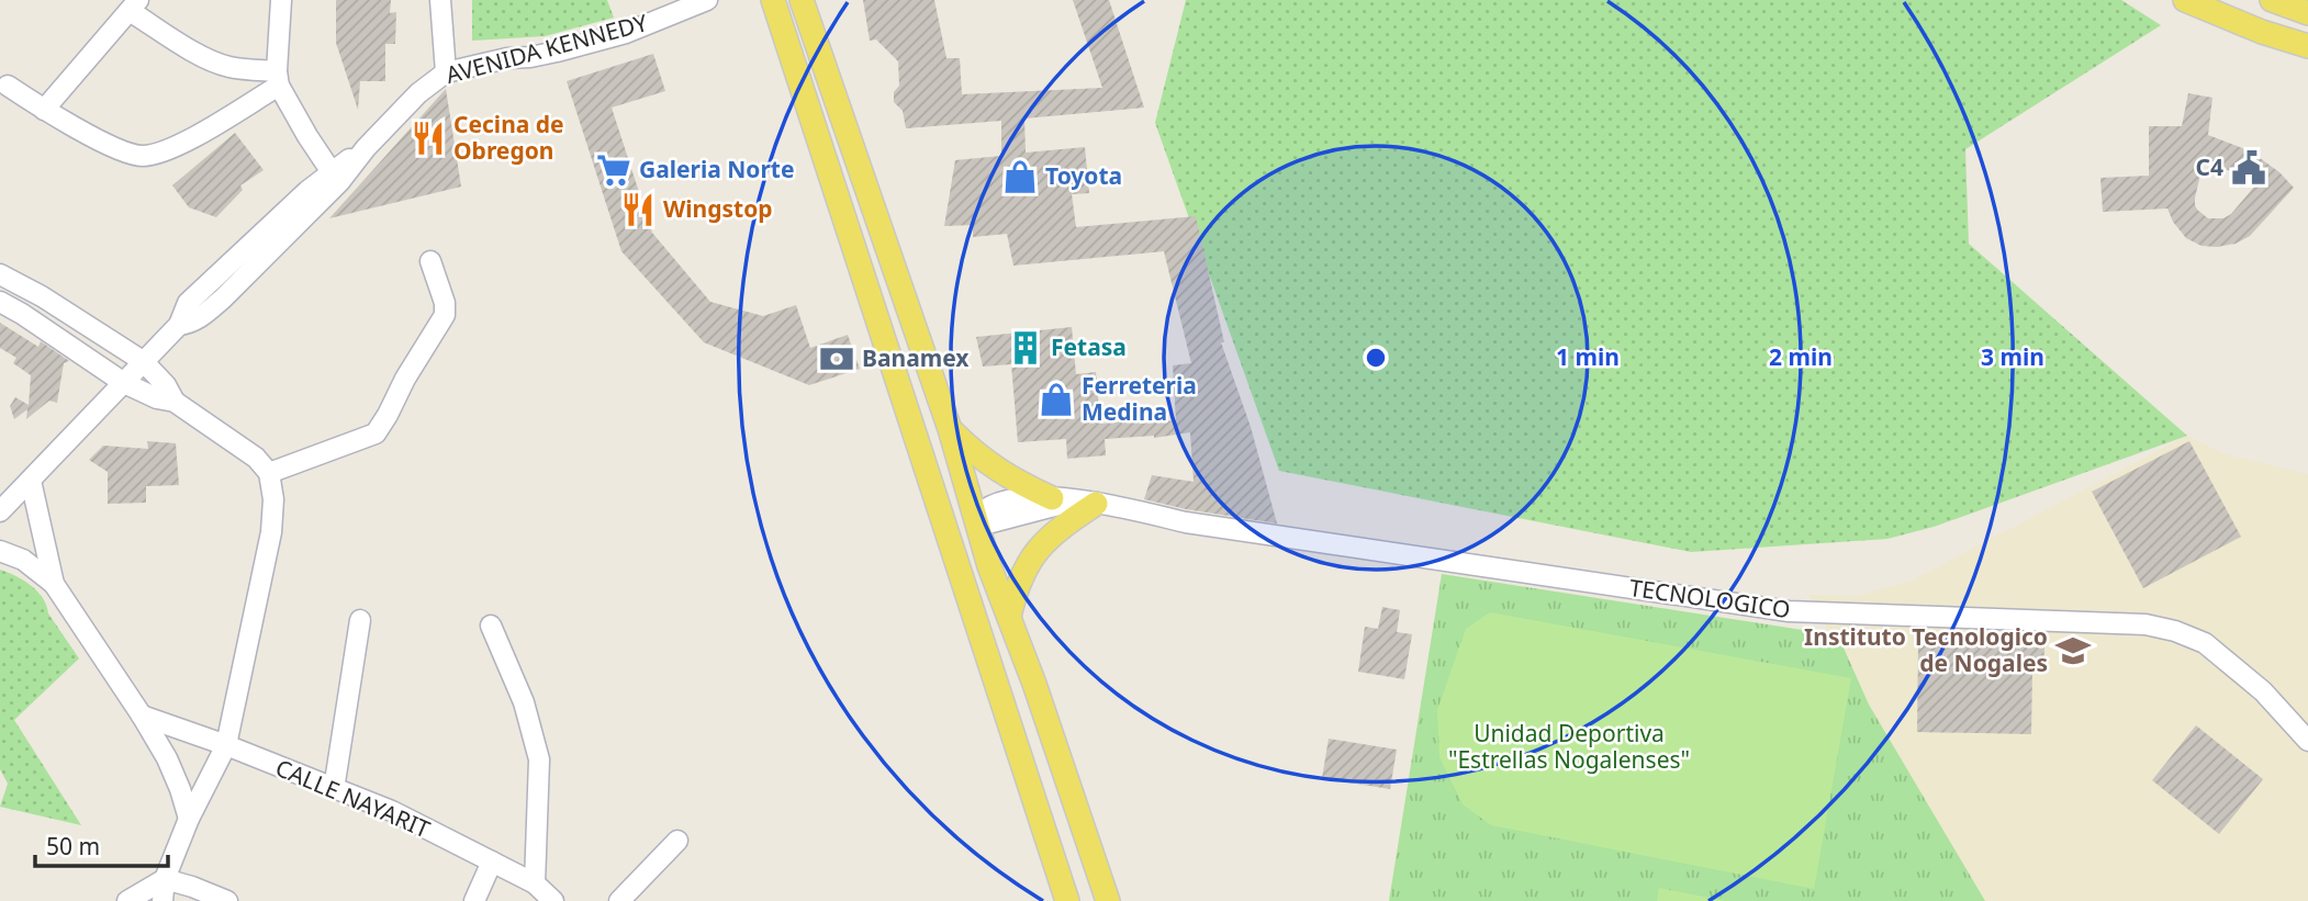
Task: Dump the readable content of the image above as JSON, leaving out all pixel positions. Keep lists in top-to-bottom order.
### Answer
{
  "streets": {
    "street": ["AVENIDA KENNEDY", "TECNOLOGICO", "CALLE NAYARIT"]
  },
  "parks": ["Unidad Deportiva \"Estrellas Nogalenses\""],
  "places": {
    "restaurant": ["Cecina de Obregon", "Wingstop"],
    "public building": ["C4"],
    "supermarket": ["Galeria Norte"],
    "shop": ["Toyota", "Ferreteria Medina"],
    "building": ["Fetasa"],
    "bank": ["Banamex"],
    "school or university": ["Instituto Tecnologico de Nogales"]
  },
  "scale_bar": "50 m",
  "rings": ["1 min", "2 min", "3 min"]
}
